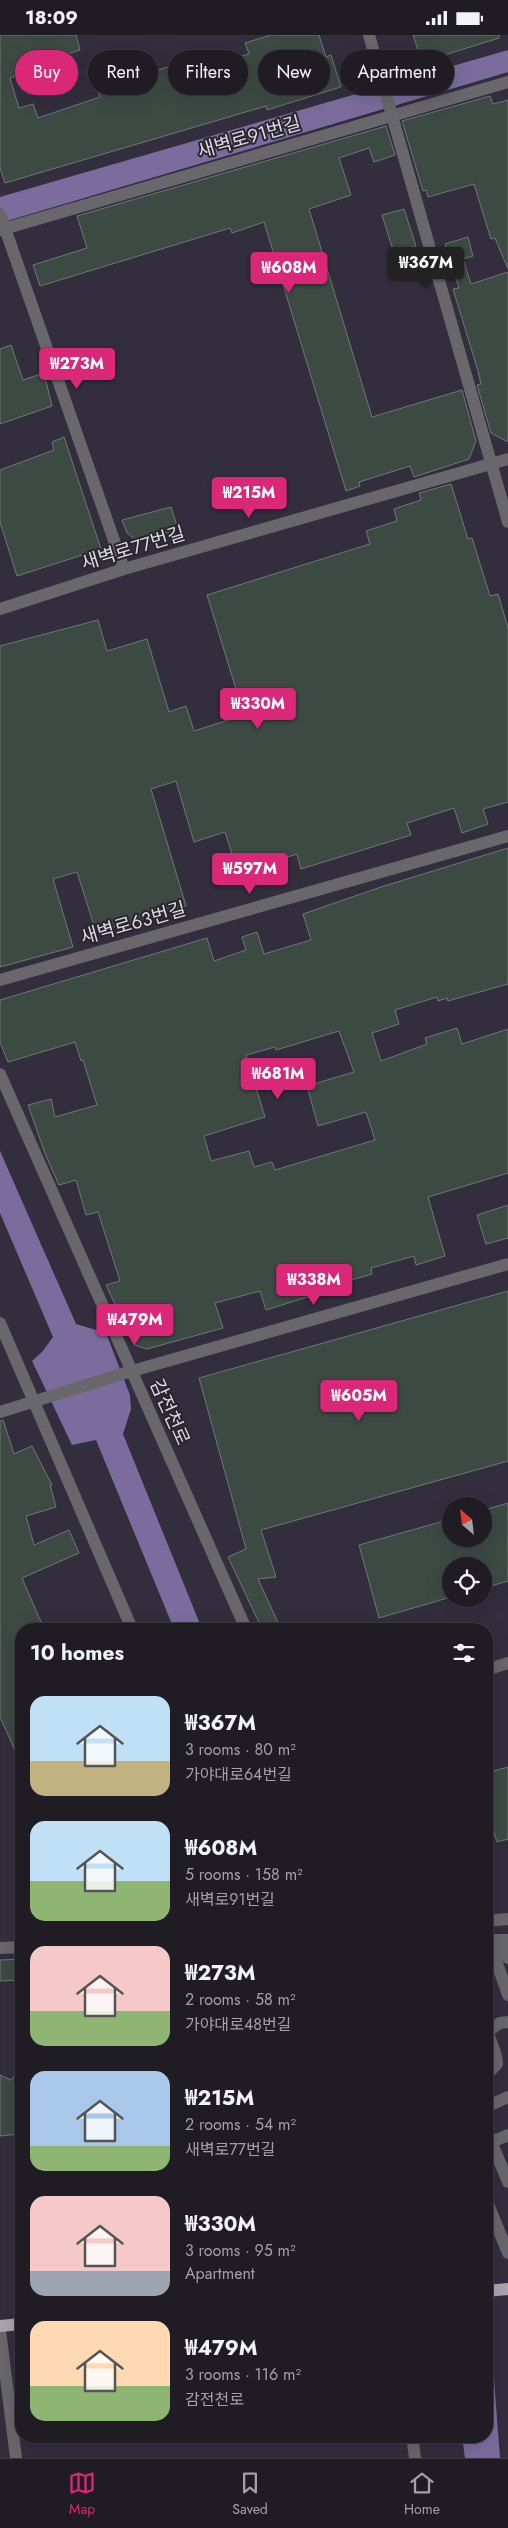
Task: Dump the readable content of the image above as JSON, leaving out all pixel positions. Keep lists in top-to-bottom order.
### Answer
{
  "streets": {
    "street": [
      "새벽로91번길",
      "새벽로77번길",
      "새벽로63번길",
      "감전천로"
    ]
  },
  "north": "top left",
  "page": {
    "status": "18:09",
    "chip": [
      "Buy",
      "Rent",
      "Filters",
      "New",
      "Apartment"
    ],
    "price": [
      "₩367M",
      "₩608M",
      "₩273M",
      "₩215M",
      "₩330M",
      "₩597M",
      "₩681M",
      "₩338M",
      "₩479M",
      "₩605M"
    ],
    "heading": "10 homes",
    "list": [
      {
        "name": "₩367M",
        "note": "3 rooms · 80 m² · 가야대로64번길"
      },
      {
        "name": "₩608M",
        "note": "5 rooms · 158 m² · 새벽로91번길"
      },
      {
        "name": "₩273M",
        "note": "2 rooms · 58 m² · 가야대로48번길"
      },
      {
        "name": "₩215M",
        "note": "2 rooms · 54 m² · 새벽로77번길"
      },
      {
        "name": "₩330M",
        "note": "3 rooms · 95 m² · Apartment"
      },
      {
        "name": "₩479M",
        "note": "3 rooms · 116 m² · 감전천로"
      }
    ],
    "tabs": ["Map", "Saved", "Home"]
  }
}
